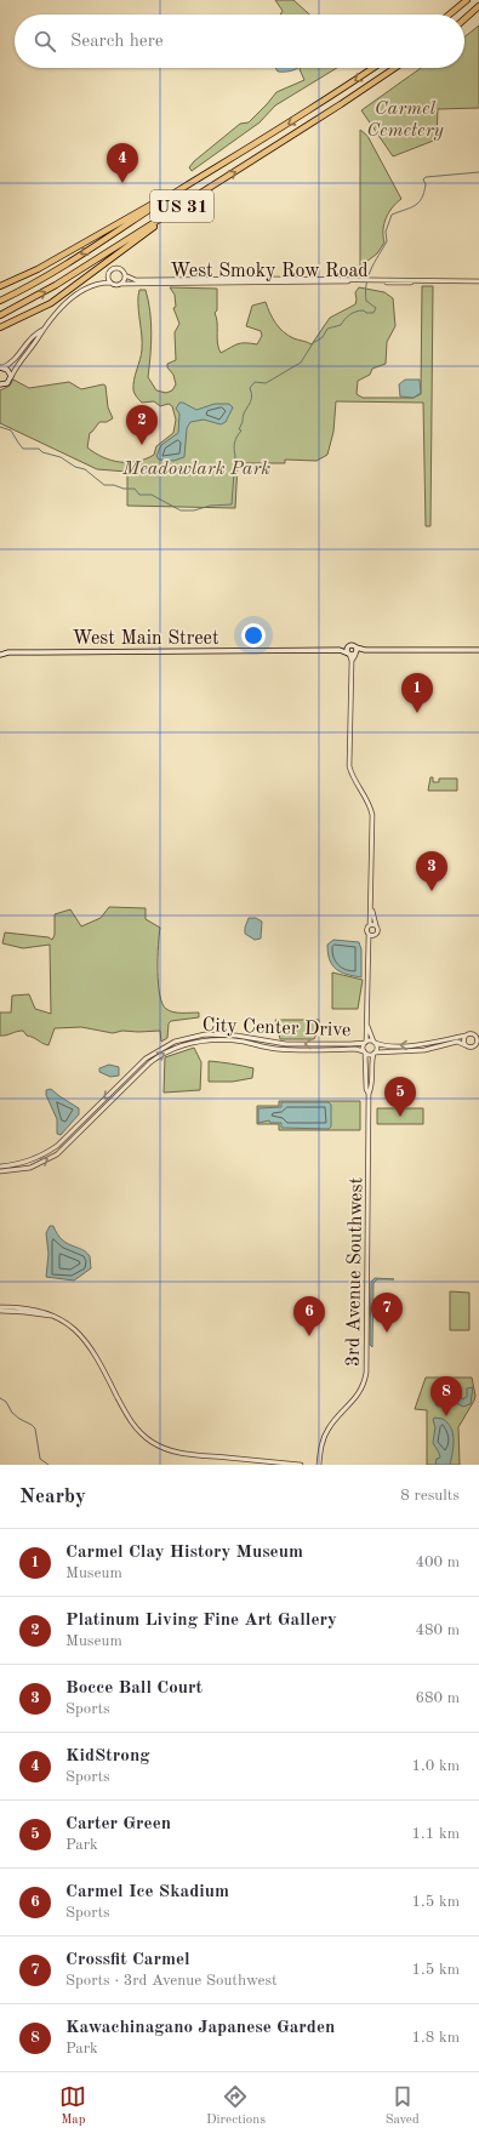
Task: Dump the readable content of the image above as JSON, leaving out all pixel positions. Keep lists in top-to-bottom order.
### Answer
{
  "streets": {
    "highway": ["US 31"],
    "main road": ["West Main Street"],
    "street": ["West Smoky Row Road", "City Center Drive", "3rd Avenue Southwest"]
  },
  "crossings": [
    ["City Center Drive", "3rd Avenue Southwest"]
  ],
  "parks": ["Carmel Cemetery", "Meadowlark Park"],
  "page": {
    "search": "Search here",
    "pins": [
      "4",
      "2",
      "1",
      "3",
      "5",
      "7",
      "6",
      "8"
    ],
    "heading": ["Nearby", "8 results"],
    "list": [
      {
        "mark": "1",
        "name": "Carmel Clay History Museum",
        "note": "Museum",
        "value": "400 m"
      },
      {
        "mark": "2",
        "name": "Platinum Living Fine Art Gallery",
        "note": "Museum",
        "value": "480 m"
      },
      {
        "mark": "3",
        "name": "Bocce Ball Court",
        "note": "Sports",
        "value": "680 m"
      },
      {
        "mark": "4",
        "name": "KidStrong",
        "note": "Sports",
        "value": "1.0 km"
      },
      {
        "mark": "5",
        "name": "Carter Green",
        "note": "Park",
        "value": "1.1 km"
      },
      {
        "mark": "6",
        "name": "Carmel Ice Skadium",
        "note": "Sports",
        "value": "1.5 km"
      },
      {
        "mark": "7",
        "name": "Crossfit Carmel",
        "note": "Sports · 3rd Avenue Southwest",
        "value": "1.5 km"
      },
      {
        "mark": "8",
        "name": "Kawachinagano Japanese Garden",
        "note": "Park",
        "value": "1.8 km"
      }
    ],
    "nav": ["Map", "Directions", "Saved"]
  }
}
